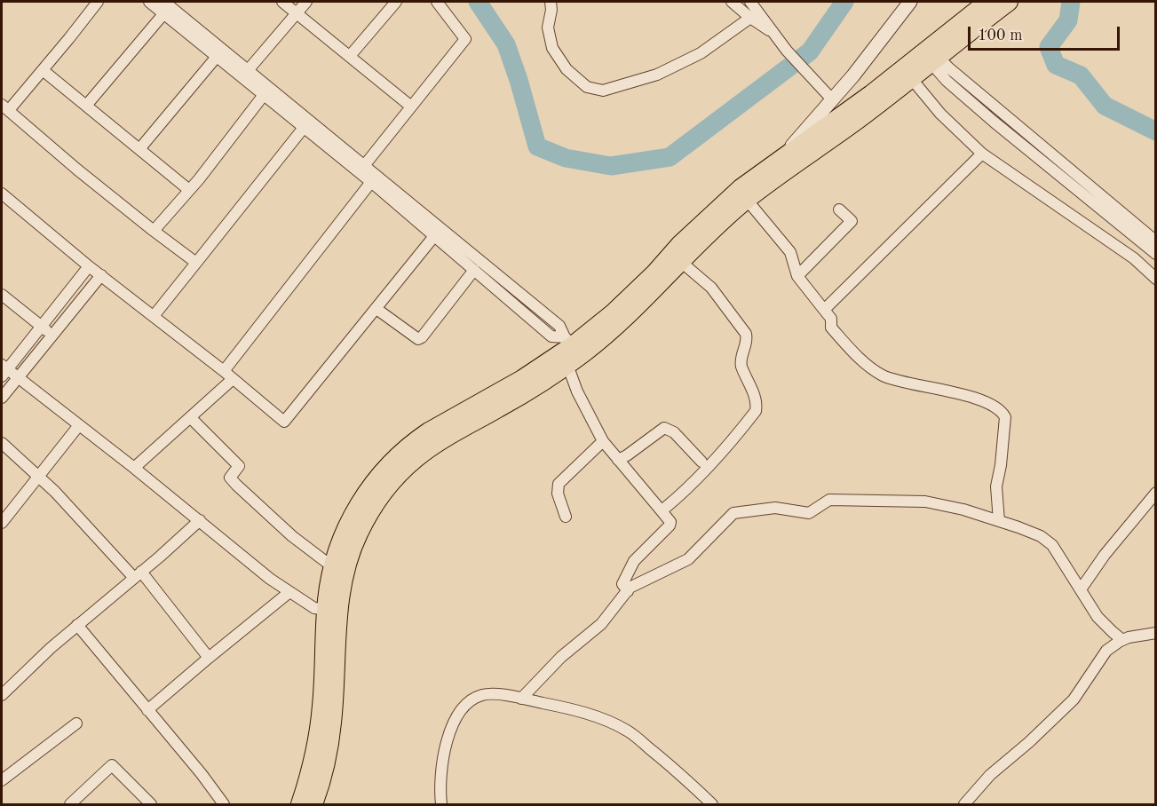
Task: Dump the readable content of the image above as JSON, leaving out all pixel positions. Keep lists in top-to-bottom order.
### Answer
{
  "scale_bar": "100 m"
}
